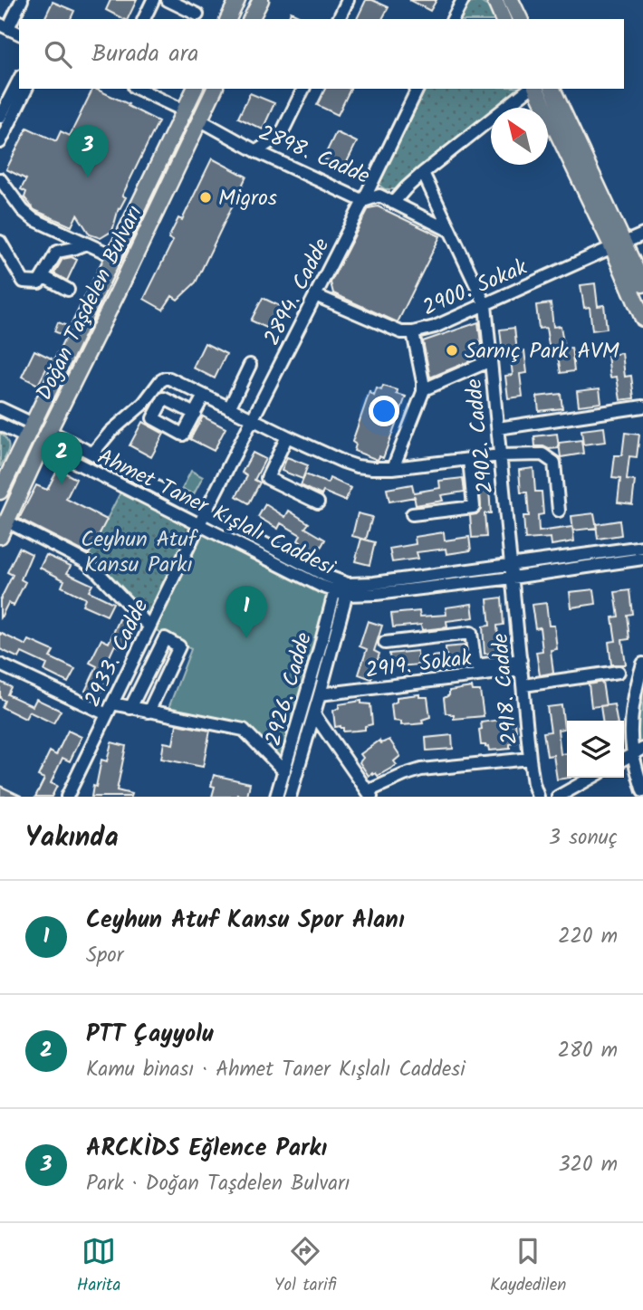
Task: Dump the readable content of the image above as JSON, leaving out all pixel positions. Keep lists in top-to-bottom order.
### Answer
{
  "streets": {
    "main road": ["Doğan Taşdelen Bulvarı"],
    "street": [
      "2898. Cadde",
      "2900. Sokak",
      "2894. Cadde",
      "2902. Cadde",
      "Ahmet Taner Kışlalı Caddesi",
      "2933. Cadde",
      "2919. Sokak",
      "2926. Cadde",
      "2918. Cadde"
    ]
  },
  "crossings": [
    ["2898. Cadde", "2894. Cadde"],
    ["2898. Cadde", "Doğan Taşdelen Bulvarı"],
    ["2898. Cadde", "2902. Cadde"],
    ["2900. Sokak", "2902. Cadde"],
    ["2894. Cadde", "Ahmet Taner Kışlalı Caddesi"],
    ["2894. Cadde", "2933. Cadde"],
    ["Doğan Taşdelen Bulvarı", "Ahmet Taner Kışlalı Caddesi"],
    ["2902. Cadde", "Ahmet Taner Kışlalı Caddesi"],
    ["2902. Cadde", "2918. Cadde"],
    ["Ahmet Taner Kışlalı Caddesi", "2933. Cadde"],
    ["Ahmet Taner Kışlalı Caddesi", "2926. Cadde"],
    ["Ahmet Taner Kışlalı Caddesi", "2918. Cadde"],
    ["2919. Sokak", "2926. Cadde"],
    ["2919. Sokak", "2918. Cadde"]
  ],
  "parks": ["Ceyhun Atuf Kansu Parkı"],
  "places": ["Migros", "Sarnıç Park AVM"],
  "north": "top left",
  "page": {
    "search": "Burada ara",
    "pins": ["3", "2", "1"],
    "heading": ["Yakında", "3 sonuç"],
    "list": [
      {
        "mark": "1",
        "name": "Ceyhun Atuf Kansu Spor Alanı",
        "note": "Spor",
        "value": "220 m"
      },
      {
        "mark": "2",
        "name": "PTT Çayyolu",
        "note": "Kamu binası · Ahmet Taner Kışlalı Caddesi",
        "value": "280 m"
      },
      {
        "mark": "3",
        "name": "ARCKİDS Eğlence Parkı",
        "note": "Park · Doğan Taşdelen Bulvarı",
        "value": "320 m"
      }
    ],
    "nav": ["Harita", "Yol tarifi", "Kaydedilen"]
  }
}
